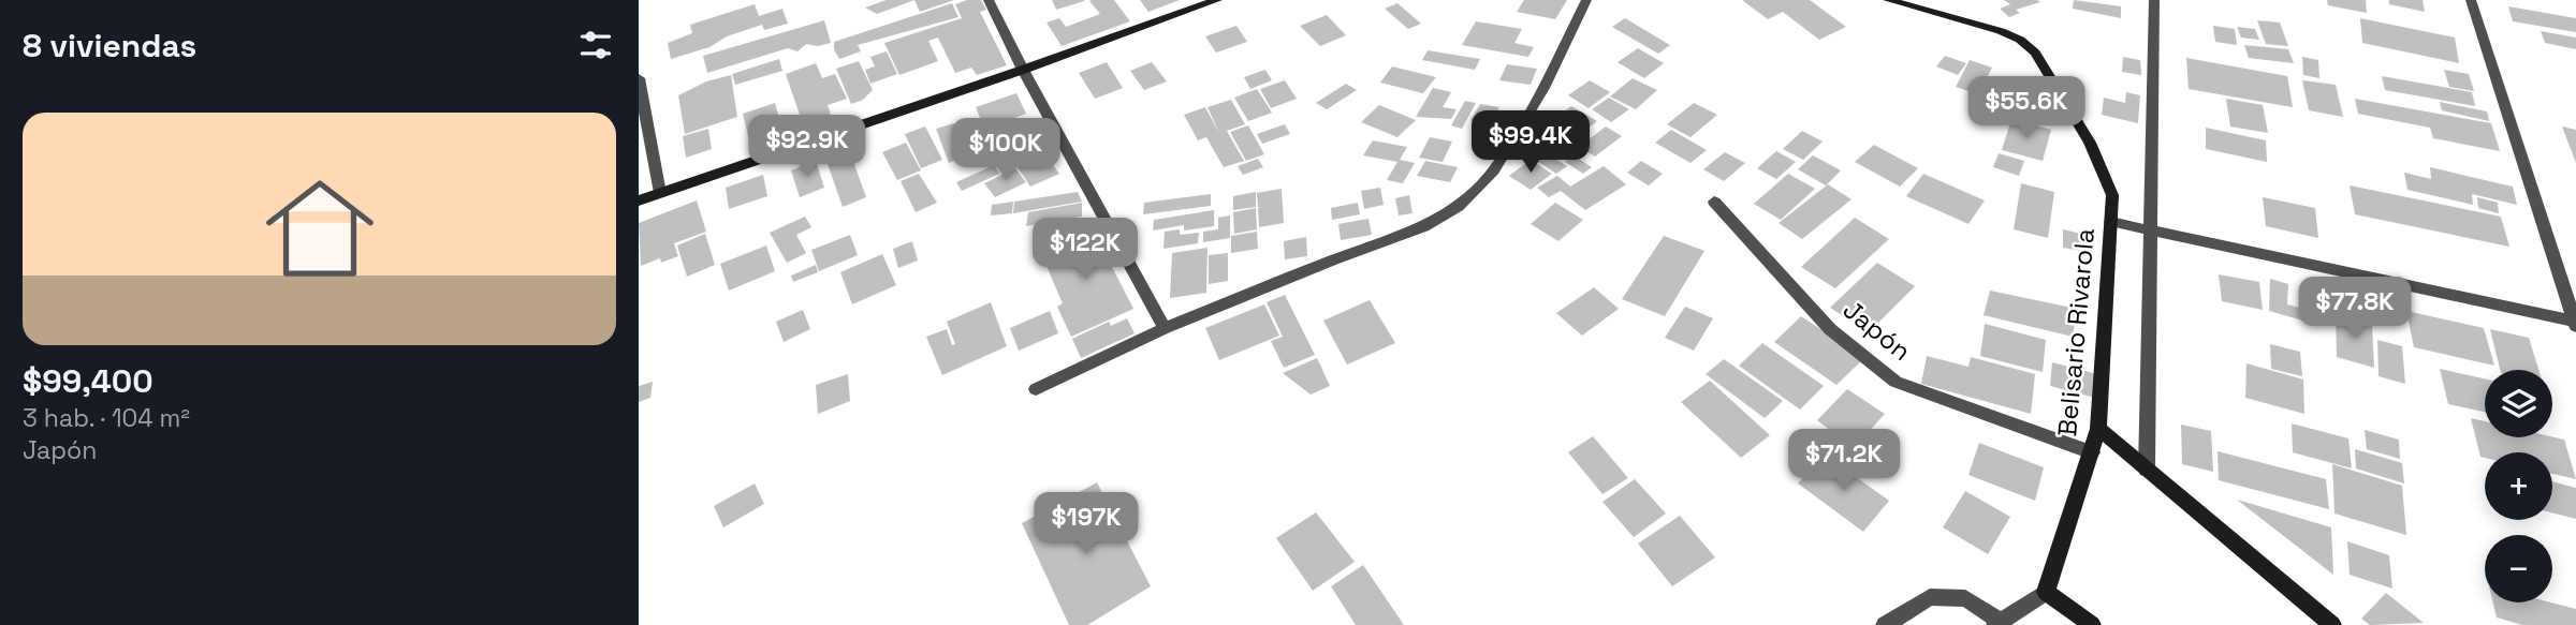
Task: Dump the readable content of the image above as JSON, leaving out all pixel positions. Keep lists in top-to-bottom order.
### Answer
{
  "streets": {
    "street": ["Japón", "Belisario Rivarola"]
  },
  "crossings": [
    ["Japón", "Belisario Rivarola"]
  ],
  "page": {
    "heading": "8 viviendas",
    "price": [
      "$55.6K",
      "$99.4K",
      "$92.9K",
      "$100K",
      "$122K",
      "$77.8K",
      "$71.2K",
      "$197K"
    ],
    "list": [
      {
        "name": "$99,400",
        "note": "3 hab. · 104 m² · Japón"
      }
    ],
    "map_buttons": ["+", "−"]
  }
}
